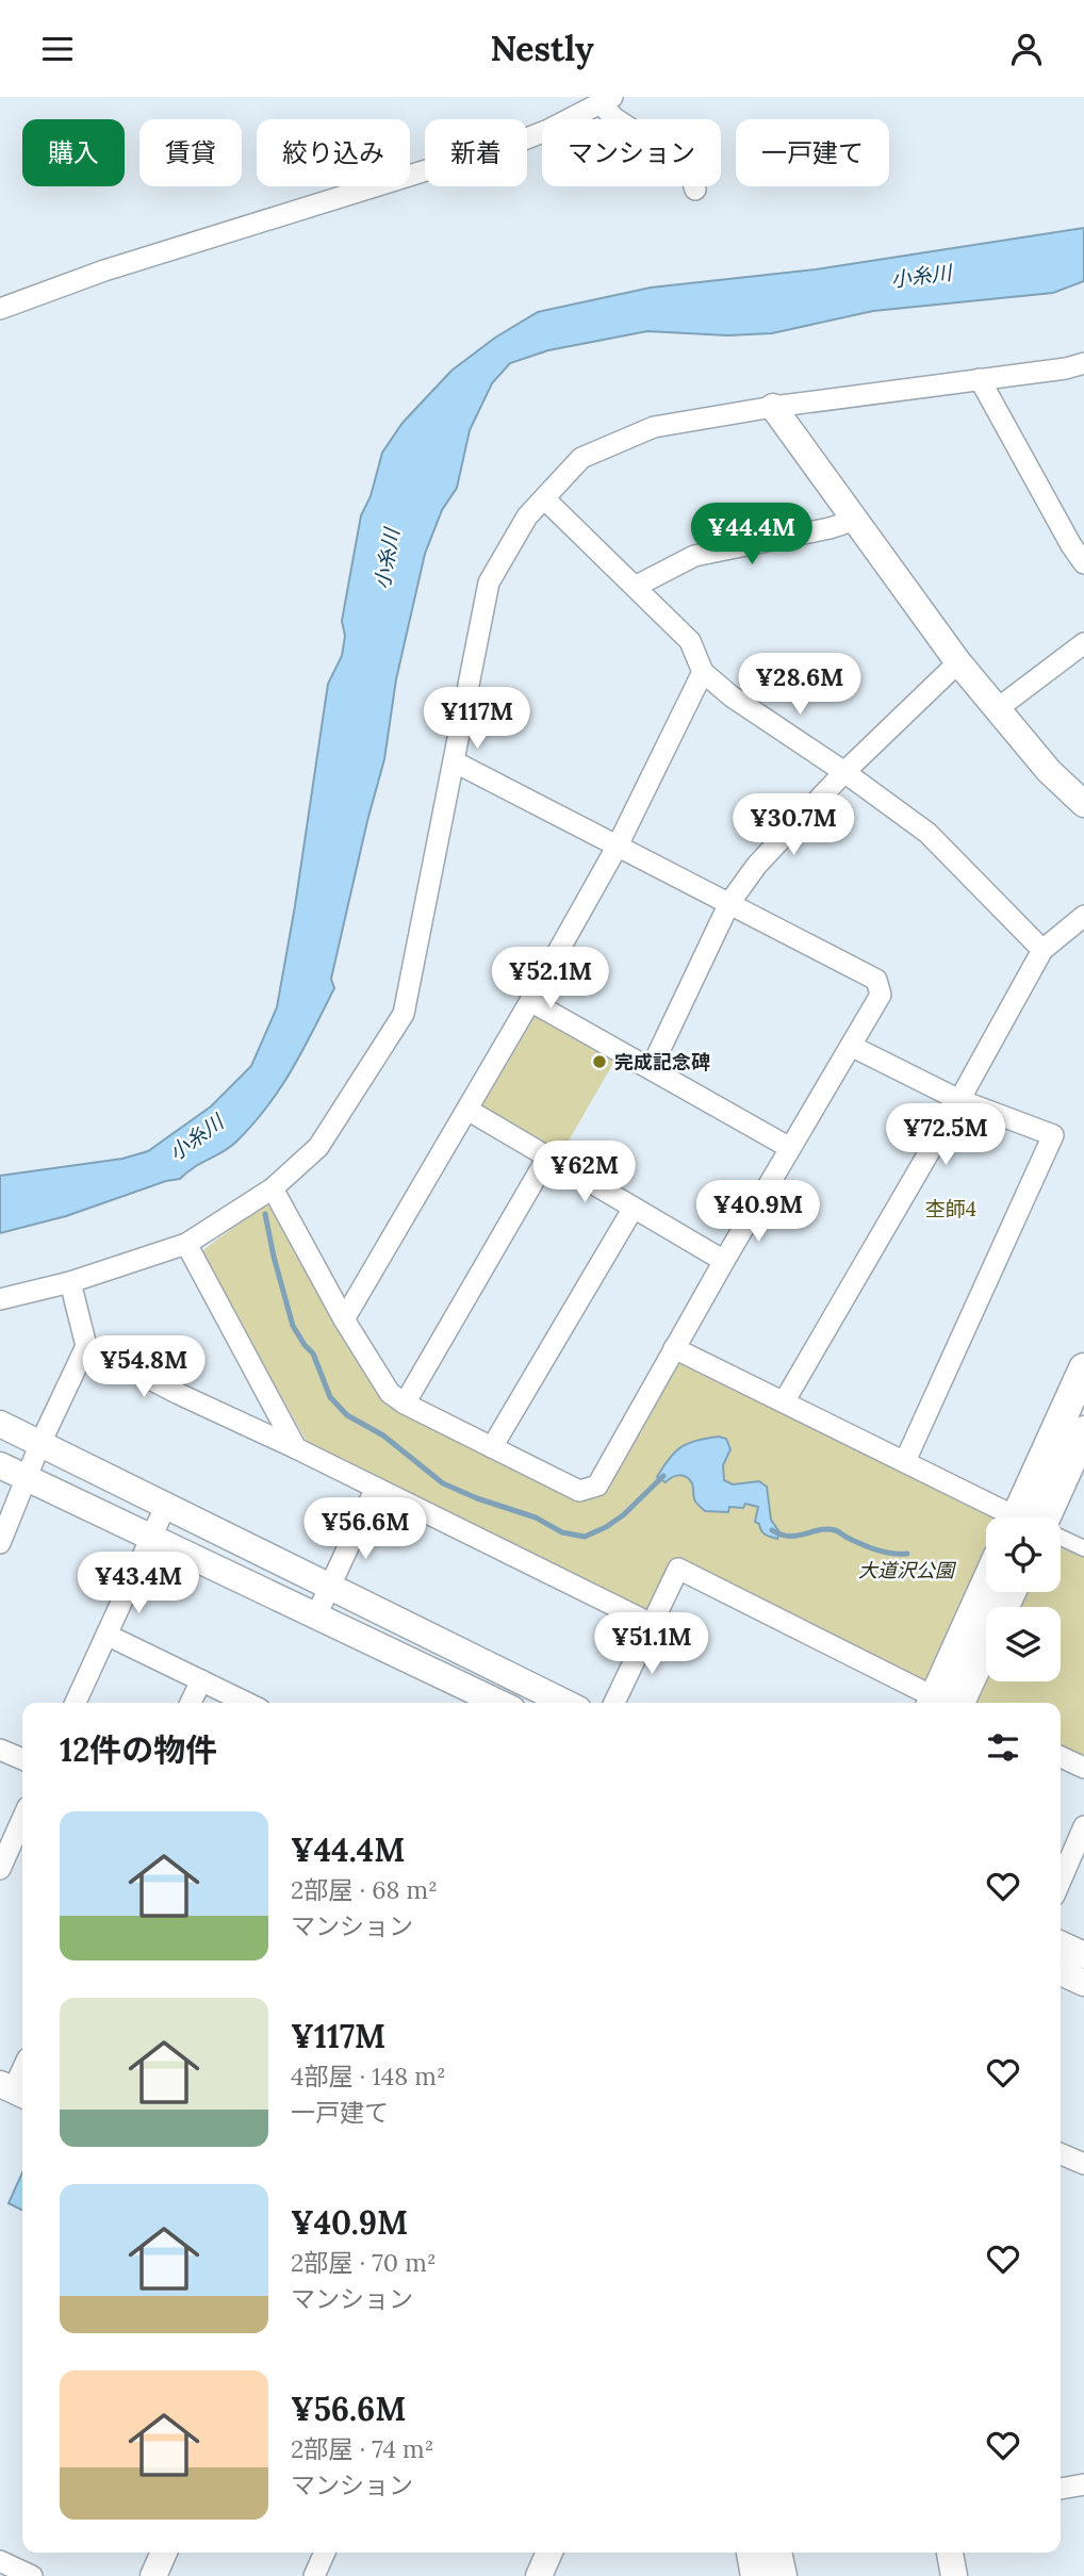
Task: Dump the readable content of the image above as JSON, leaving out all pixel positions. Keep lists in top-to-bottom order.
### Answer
{
  "districts": ["杢師4"],
  "water": ["小糸川"],
  "parks": ["大道沢公園"],
  "places": ["完成記念碑"],
  "page": {
    "header": "Nestly",
    "chip": [
      "購入",
      "賃貸",
      "絞り込み",
      "新着",
      "マンション",
      "一戸建て"
    ],
    "price": [
      "¥44.4M",
      "¥28.6M",
      "¥117M",
      "¥30.7M",
      "¥52.1M",
      "¥72.5M",
      "¥62M",
      "¥40.9M",
      "¥54.8M",
      "¥56.6M",
      "¥43.4M",
      "¥51.1M"
    ],
    "heading": "12件の物件",
    "list": [
      {
        "name": "¥44.4M",
        "note": "2部屋 · 68 m² · マンション"
      },
      {
        "name": "¥117M",
        "note": "4部屋 · 148 m² · 一戸建て"
      },
      {
        "name": "¥40.9M",
        "note": "2部屋 · 70 m² · マンション"
      },
      {
        "name": "¥56.6M",
        "note": "2部屋 · 74 m² · マンション"
      }
    ]
  }
}
